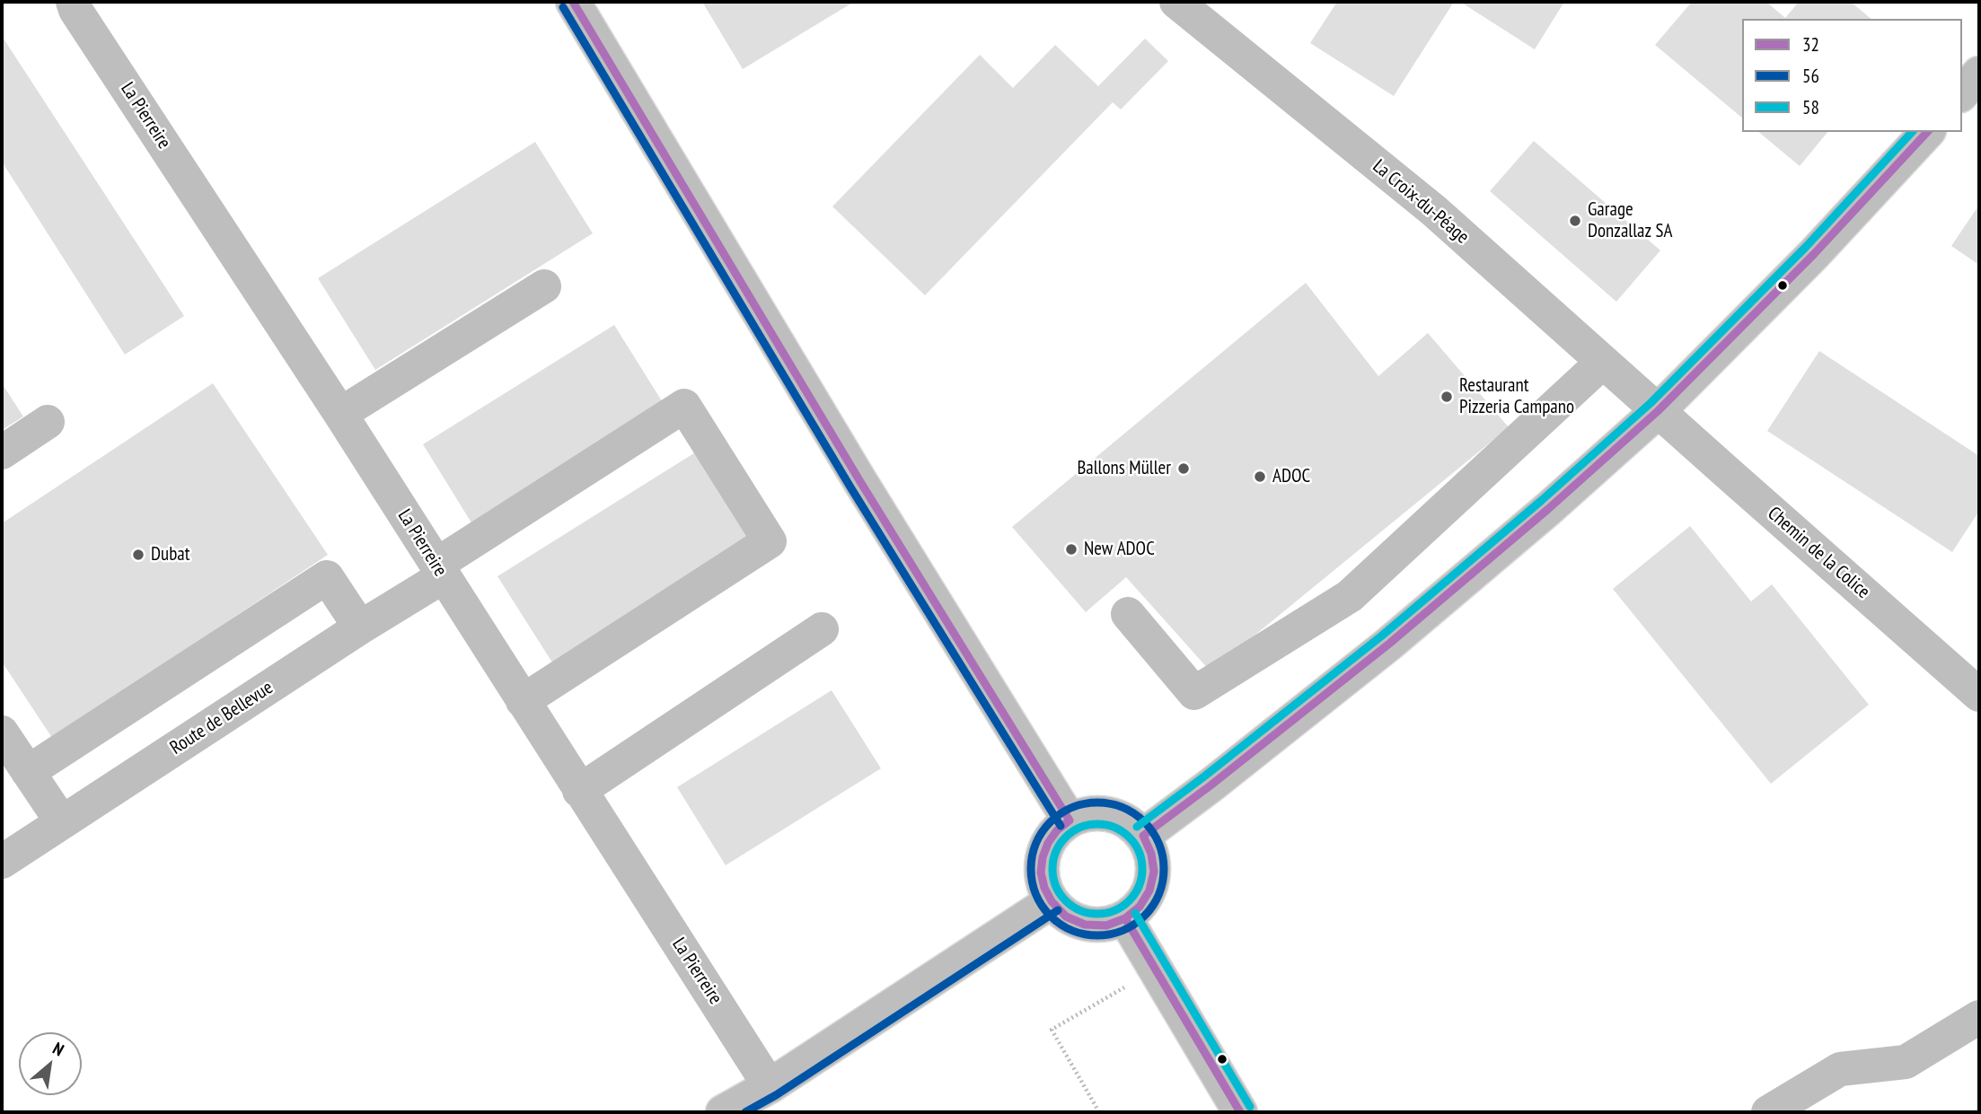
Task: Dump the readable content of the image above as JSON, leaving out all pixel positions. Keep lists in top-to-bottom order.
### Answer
{
  "streets": {
    "main road": [
      "La Pierreire",
      "La Croix-du-Péage",
      "Chemin de la Colice",
      "Route de Bellevue"
    ]
  },
  "crossings": [
    ["La Pierreire", "Route de Bellevue"],
    ["La Croix-du-Péage", "Chemin de la Colice"]
  ],
  "places": [
    "Garage Donzallaz SA",
    "Restaurant Pizzeria Campano",
    "Ballons Müller",
    "ADOC",
    "New ADOC",
    "Dubat"
  ],
  "lines": ["transit line 32", "transit line 56", "transit line 58"],
  "legend": ["32", "56", "58"],
  "north": "top right"
}
